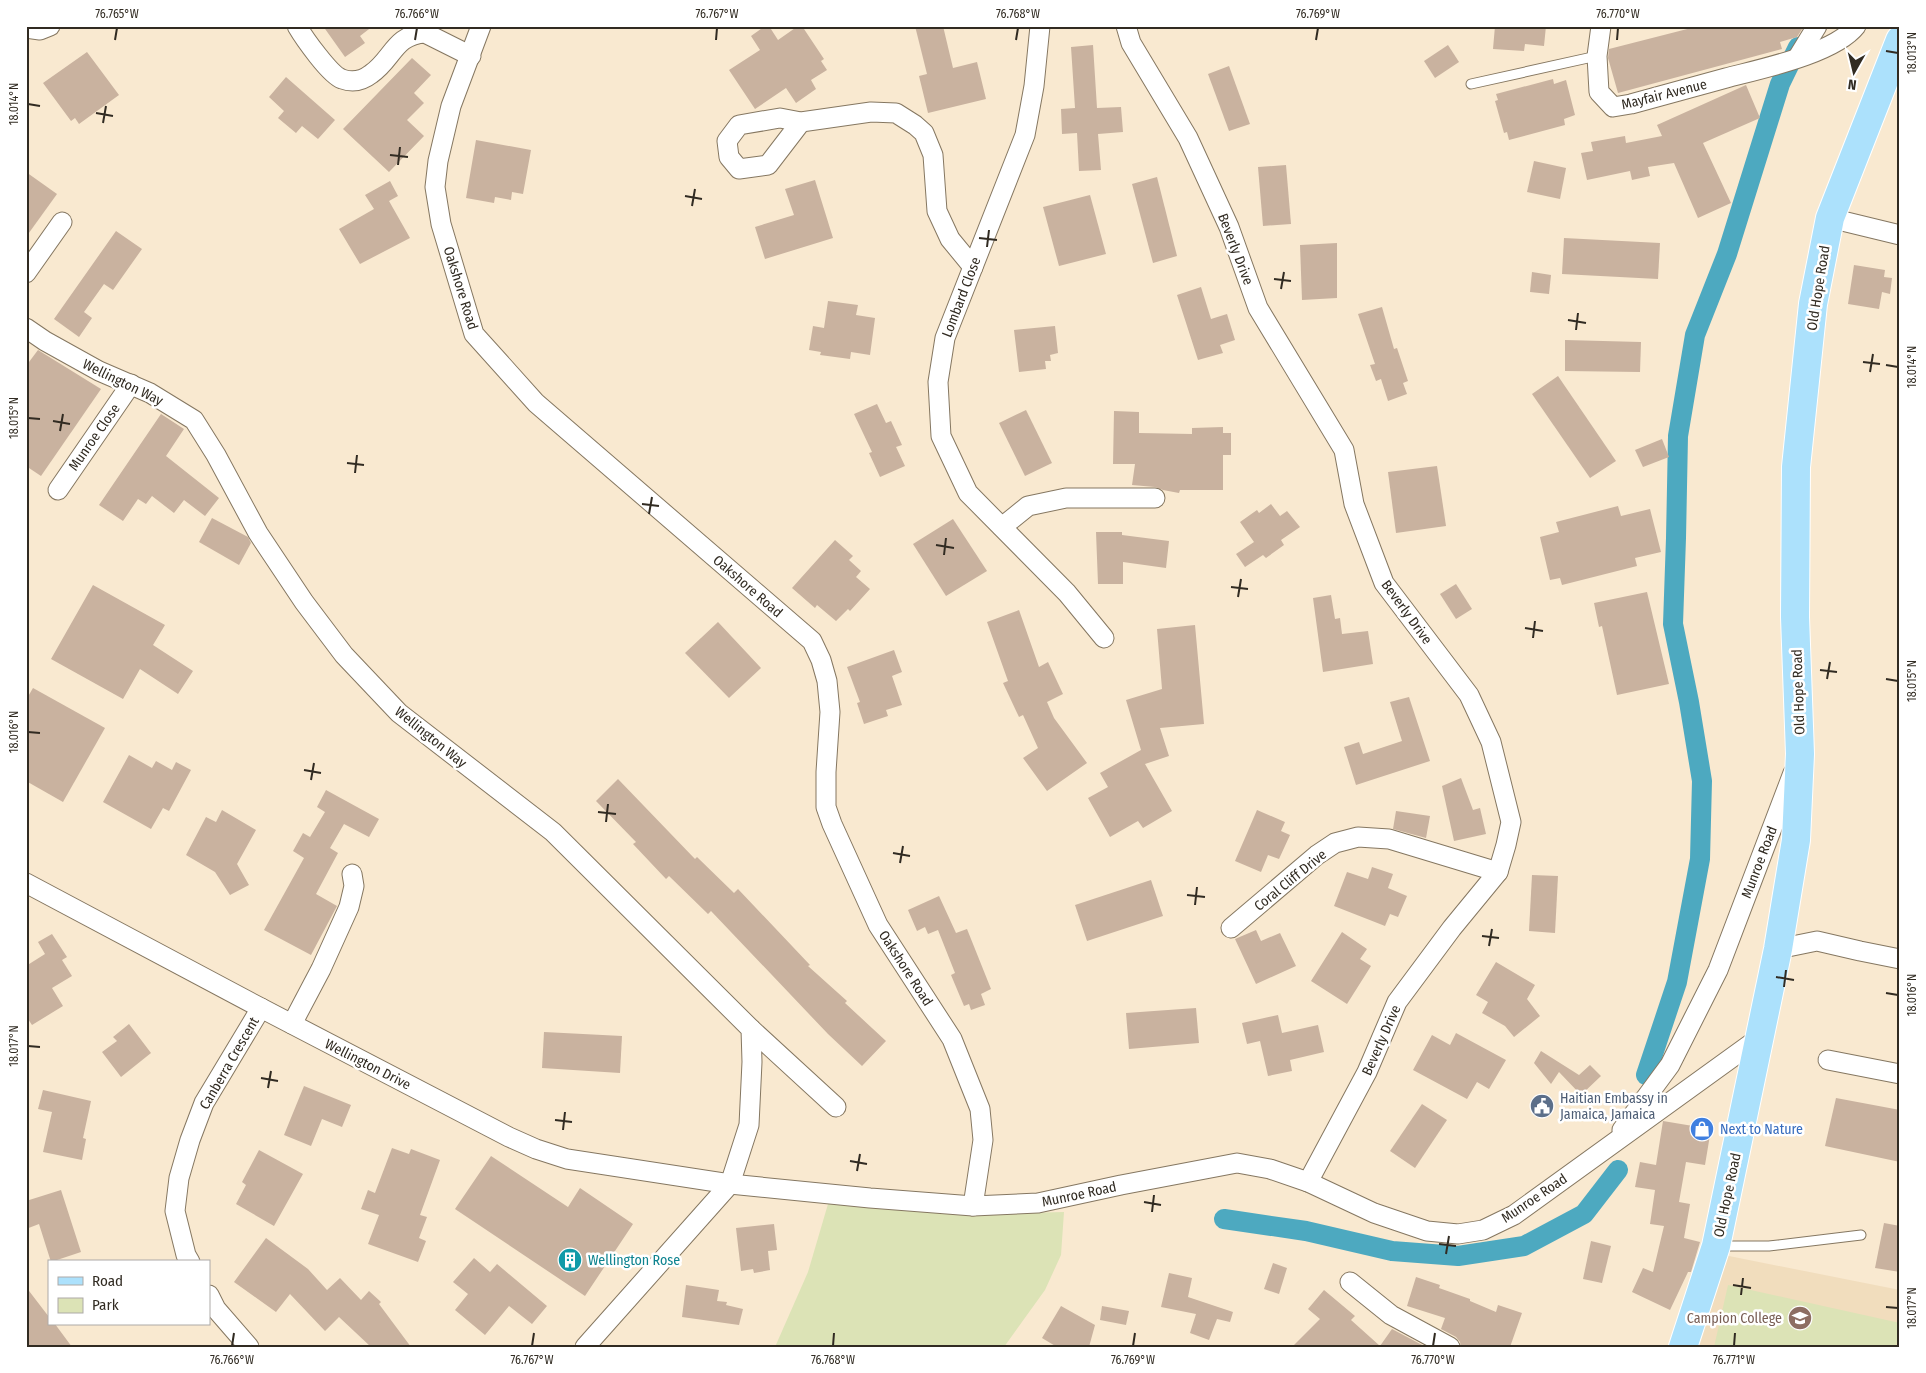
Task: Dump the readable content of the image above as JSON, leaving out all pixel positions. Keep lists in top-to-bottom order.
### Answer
{
  "streets": {
    "main road": ["Old Hope Road"],
    "street": [
      "Mayfair Avenue",
      "Beverly Drive",
      "Oakshore Road",
      "Lombard Close",
      "Wellington Way",
      "Munroe Close",
      "Munroe Road",
      "Coral Cliff Drive",
      "Canberra Crescent",
      "Wellington Drive"
    ]
  },
  "crossings": [
    ["Beverly Drive", "Munroe Road"],
    ["Beverly Drive", "Coral Cliff Drive"],
    ["Oakshore Road", "Munroe Road"],
    ["Old Hope Road", "Munroe Road"],
    ["Wellington Way", "Munroe Close"],
    ["Munroe Road", "Wellington Drive"],
    ["Canberra Crescent", "Wellington Drive"]
  ],
  "places": {
    "public building": ["Haitian Embassy in Jamaica, Jamaica"],
    "shop": ["Next to Nature"],
    "building": ["Wellington Rose"],
    "school or university": ["Campion College"]
  },
  "legend": ["Road", "Park"],
  "north": "bottom",
  "coordinates": [
    "76.765°W",
    "76.766°W",
    "76.767°W",
    "76.768°W",
    "76.769°W",
    "76.770°W",
    "18.013°N",
    "18.014°N",
    "18.015°N",
    "18.016°N",
    "18.017°N",
    "76.771°W"
  ]
}
